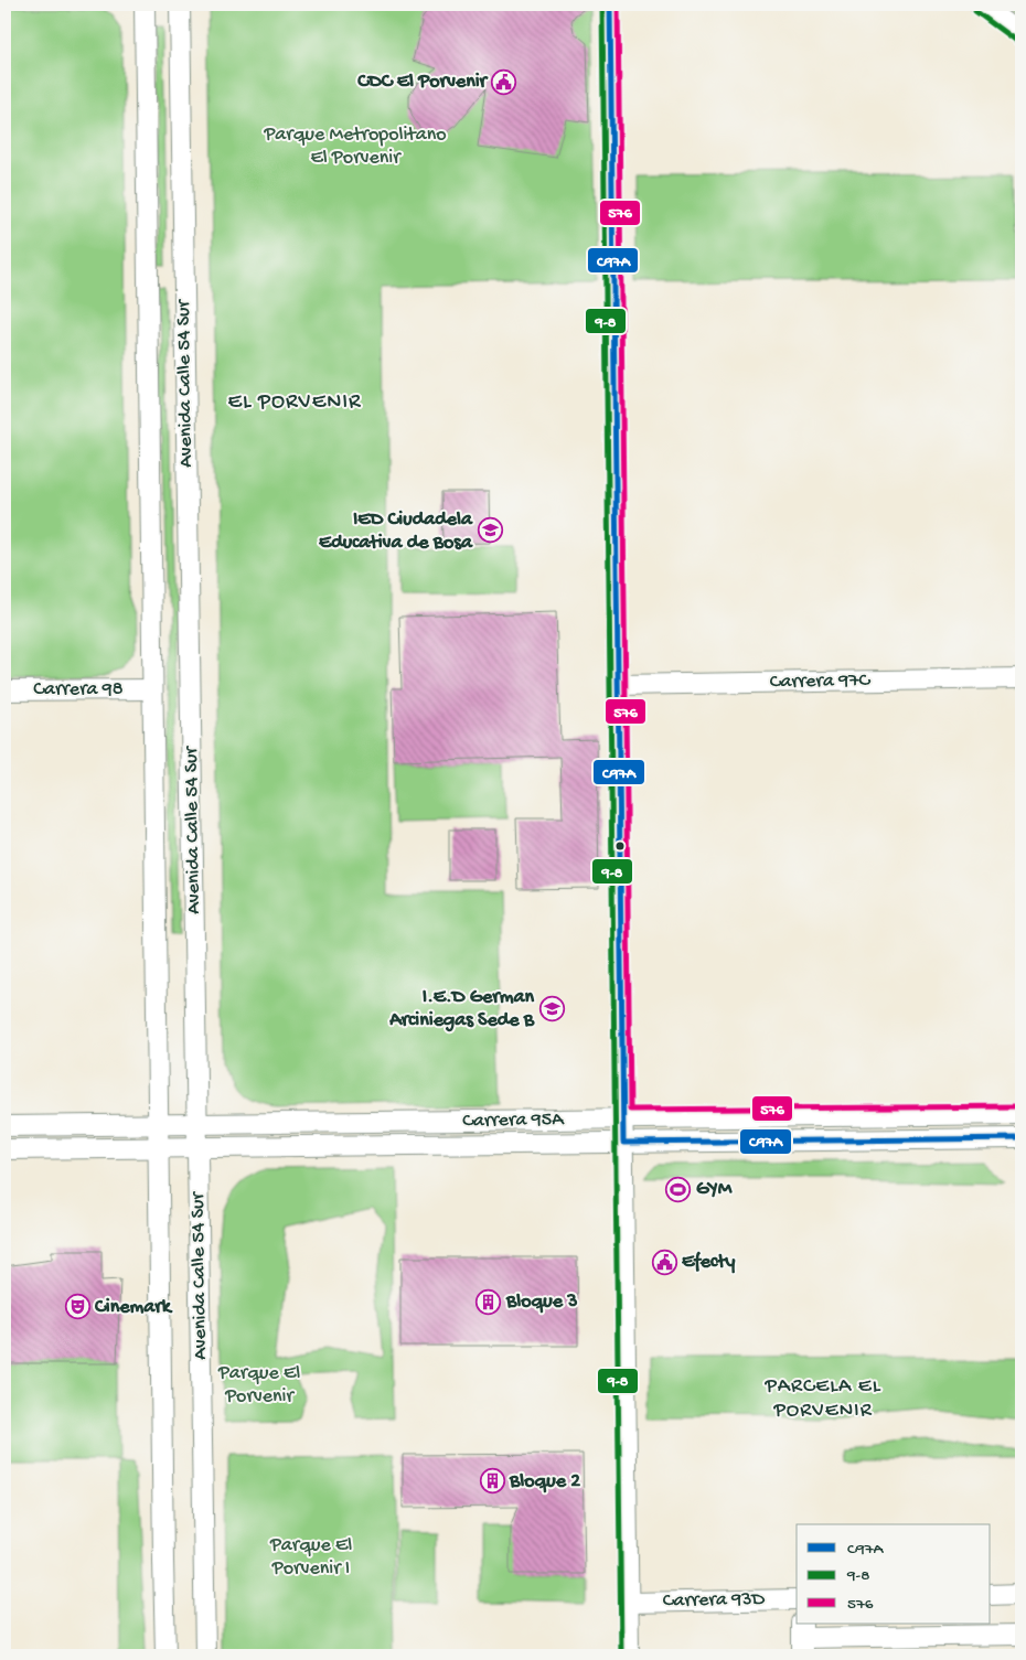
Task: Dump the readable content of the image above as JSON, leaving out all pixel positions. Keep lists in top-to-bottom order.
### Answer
{
  "streets": {
    "street": [
      "Avenida Calle 54 Sur",
      "Carrera 97C",
      "Carrera 98",
      "Carrera 95A",
      "Carrera 93D"
    ]
  },
  "crossings": [
    ["Avenida Calle 54 Sur", "Carrera 98"],
    ["Avenida Calle 54 Sur", "Carrera 95A"]
  ],
  "districts": ["EL PORVENIR", "PARCELA EL PORVENIR"],
  "parks": ["Parque Metropolitano El Porvenir", "Parque El Porvenir", "Parque El Porvenir I"],
  "places": {
    "public building": ["CDC El Porvenir", "Efecty"],
    "school or university": ["IED Ciudadela Educativa de Bosa", "I.E.D German Arciniegas Sede B"],
    "sports": ["GYM"],
    "building": ["Bloque 3", "Bloque 2"],
    "theatre": ["Cinemark"]
  },
  "lines": ["transit line C97A", "transit line 9-8", "transit line 576"],
  "legend": ["C97A", "9-8", "576"]
}
